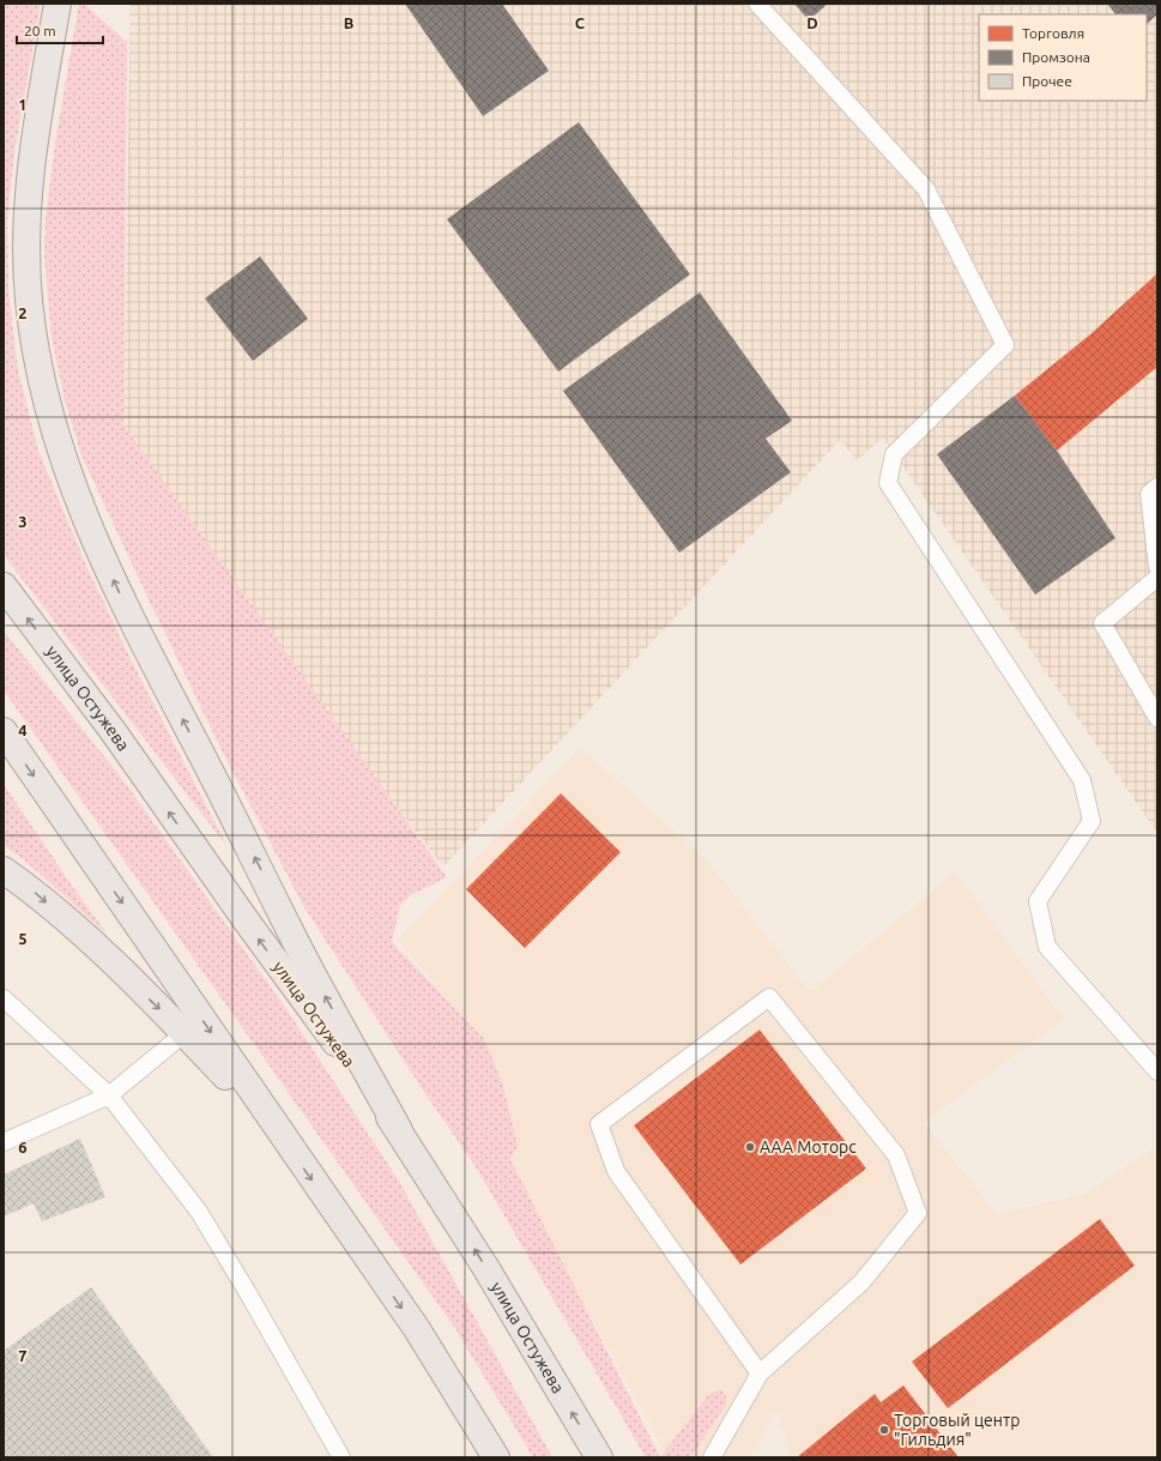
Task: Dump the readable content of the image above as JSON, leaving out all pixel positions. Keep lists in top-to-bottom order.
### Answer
{
  "streets": {
    "main road": ["улица Остужева"]
  },
  "places": ["ААА Моторс", "Торговый центр \"Гильдия\""],
  "legend": ["Торговля", "Промзона", "Прочее"],
  "scale_bar": "20 m",
  "grid": {
    "columns": ["B", "C", "D"],
    "rows": [
      "1",
      "2",
      "3",
      "4",
      "5",
      "6",
      "7"
    ]
  }
}
